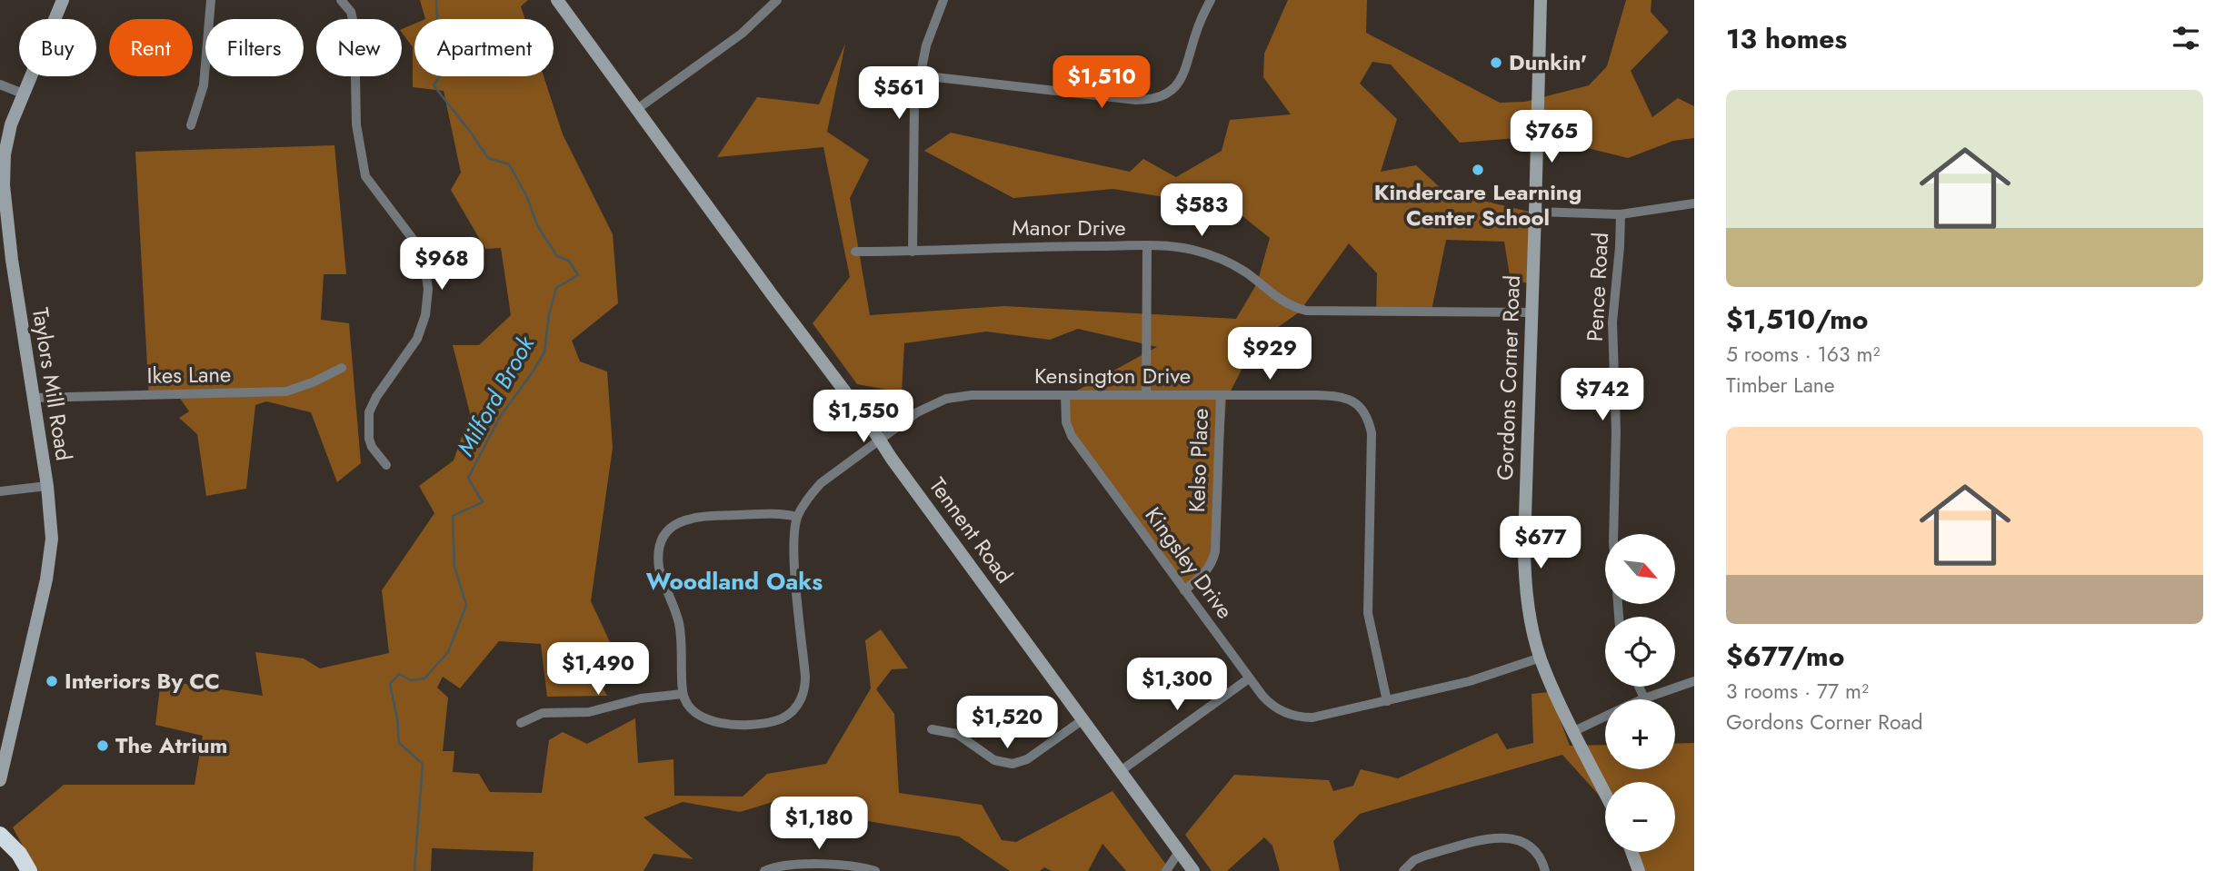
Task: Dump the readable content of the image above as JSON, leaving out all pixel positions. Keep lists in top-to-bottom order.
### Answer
{
  "streets": {
    "street": [
      "Manor Drive",
      "Pence Road",
      "Ikes Lane",
      "Kensington Drive",
      "Gordons Corner Road",
      "Taylors Mill Road",
      "Kelso Place",
      "Tennent Road",
      "Kingsley Drive"
    ]
  },
  "crossings": [
    ["Manor Drive", "Gordons Corner Road"],
    ["Ikes Lane", "Taylors Mill Road"],
    ["Kensington Drive", "Kelso Place"],
    ["Kensington Drive", "Tennent Road"],
    ["Kensington Drive", "Kingsley Drive"],
    ["Gordons Corner Road", "Kingsley Drive"],
    ["Kelso Place", "Kingsley Drive"]
  ],
  "districts": ["Woodland Oaks"],
  "water": ["Milford Brook"],
  "places": [
    "Dunkin'",
    "Kindercare Learning Center School",
    "Interiors By CC",
    "The Atrium"
  ],
  "north": "bottom right",
  "page": {
    "heading": "13 homes",
    "chip": [
      "Buy",
      "Rent",
      "Filters",
      "New",
      "Apartment"
    ],
    "price": [
      "$1,510",
      "$561",
      "$765",
      "$583",
      "$968",
      "$929",
      "$742",
      "$1,550",
      "$677",
      "$1,490",
      "$1,300",
      "$1,520",
      "$1,180"
    ],
    "list": [
      {
        "name": "$1,510/mo",
        "note": "5 rooms · 163 m² · Timber Lane"
      },
      {
        "name": "$677/mo",
        "note": "3 rooms · 77 m² · Gordons Corner Road"
      }
    ],
    "map_buttons": ["+", "−"]
  }
}
